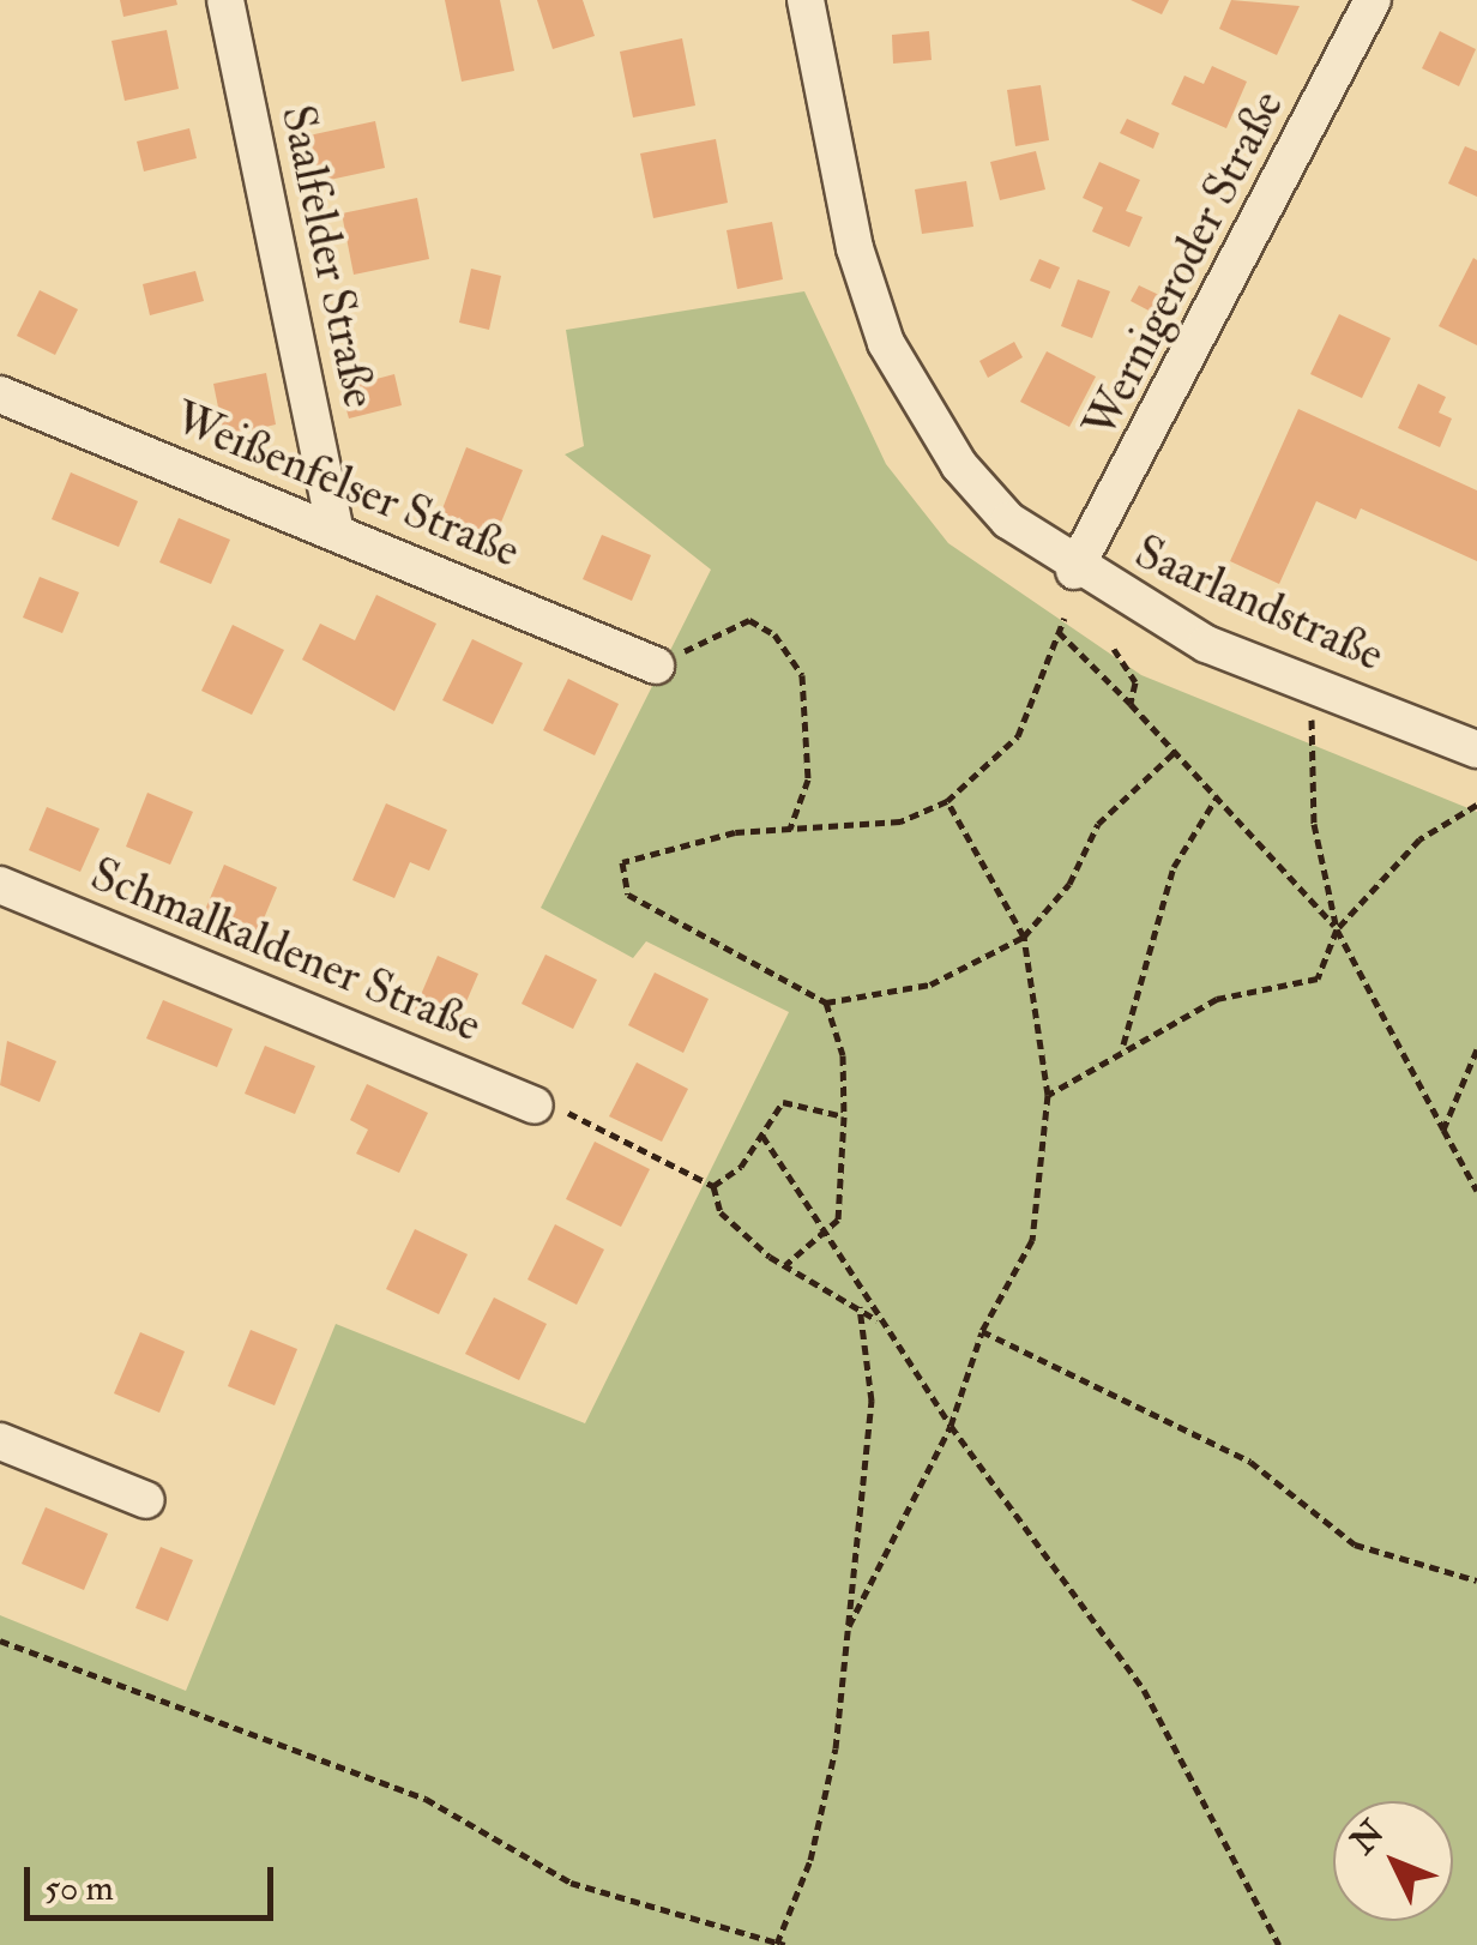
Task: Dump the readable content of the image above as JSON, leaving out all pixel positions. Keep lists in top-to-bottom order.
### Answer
{
  "streets": {
    "street": [
      "Saalfelder Straße",
      "Wernigeroder Straße",
      "Weißenfelser Straße",
      "Saarlandstraße",
      "Schmalkaldener Straße"
    ]
  },
  "crossings": [
    ["Saalfelder Straße", "Weißenfelser Straße"],
    ["Wernigeroder Straße", "Saarlandstraße"]
  ],
  "scale_bar": "50 m",
  "north": "top left"
}
